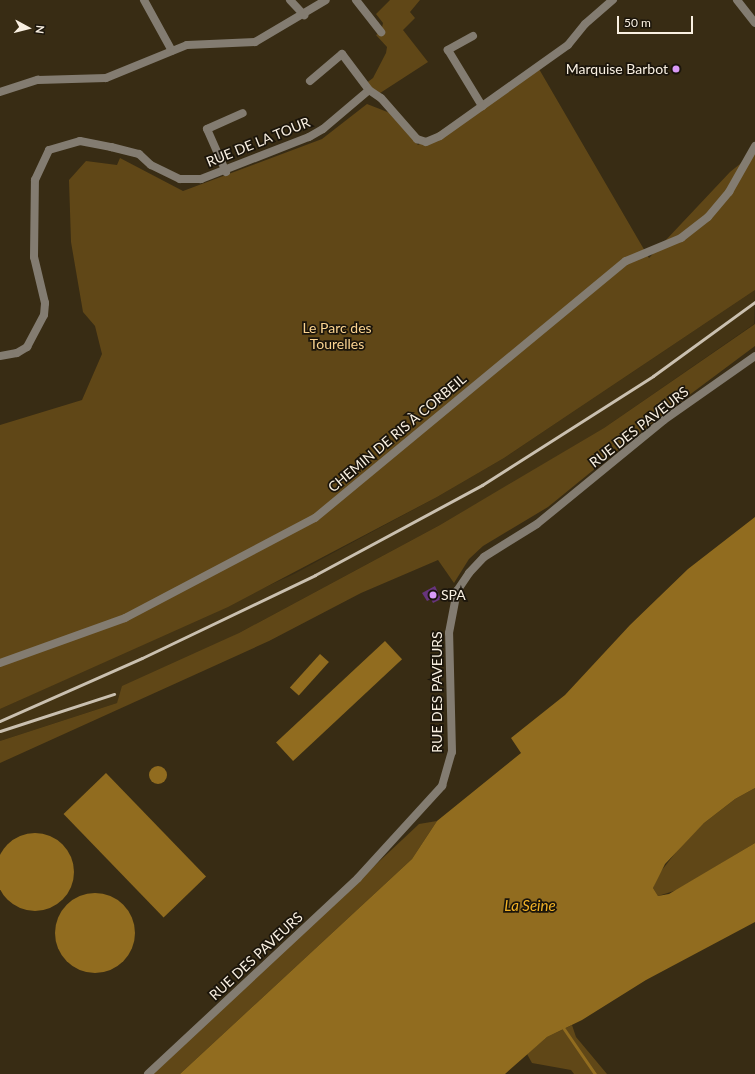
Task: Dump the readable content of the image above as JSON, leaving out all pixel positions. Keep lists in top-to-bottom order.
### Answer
{
  "streets": {
    "street": ["RUE DE LA TOUR", "RUE DES PAVEURS", "CHEMIN DE RIS À CORBEIL"]
  },
  "water": ["La Seine"],
  "parks": ["Le Parc des Tourelles"],
  "places": ["Marquise Barbot", "SPA"],
  "scale_bar": "50 m",
  "north": "right"
}
